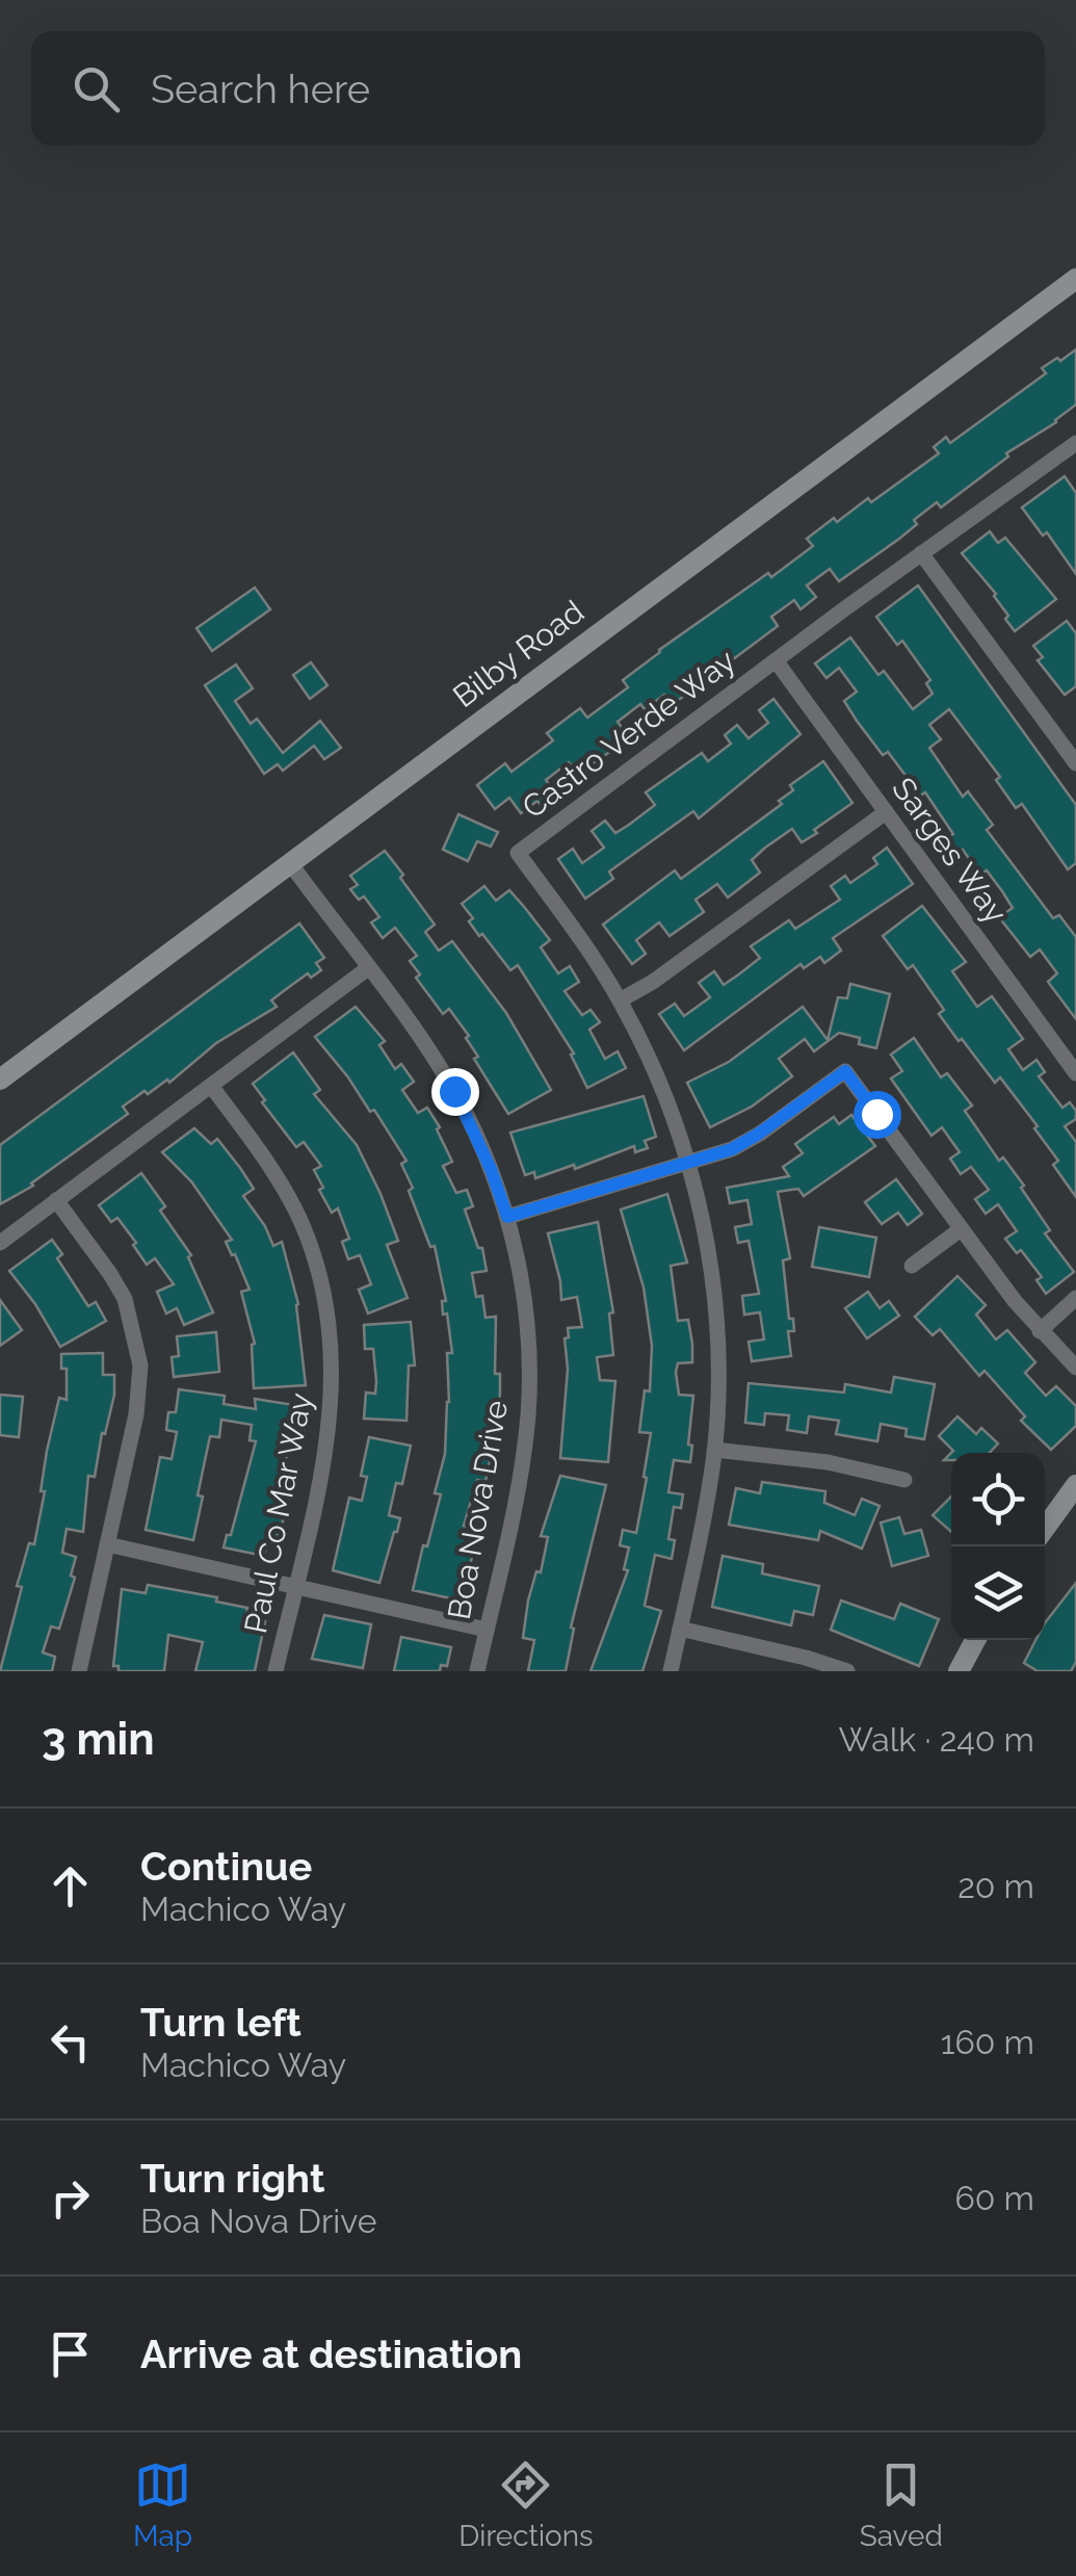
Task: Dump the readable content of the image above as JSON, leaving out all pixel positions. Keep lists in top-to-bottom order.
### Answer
{
  "streets": {
    "main road": ["Bilby Road"],
    "street": [
      "Castro Verde Way",
      "Sarges Way",
      "Boa Nova Drive",
      "Paul Co Mar Way"
    ]
  },
  "crossings": [
    ["Bilby Road", "Boa Nova Drive"],
    ["Castro Verde Way", "Sarges Way"]
  ],
  "page": {
    "search": "Search here",
    "heading": ["3 min", "Walk · 240 m"],
    "list": [
      ["Continue", "Machico Way", "20 m"],
      ["Turn left", "Machico Way", "160 m"],
      ["Turn right", "Boa Nova Drive", "60 m"],
      "Arrive at destination"
    ],
    "nav": ["Map", "Directions", "Saved"]
  }
}
